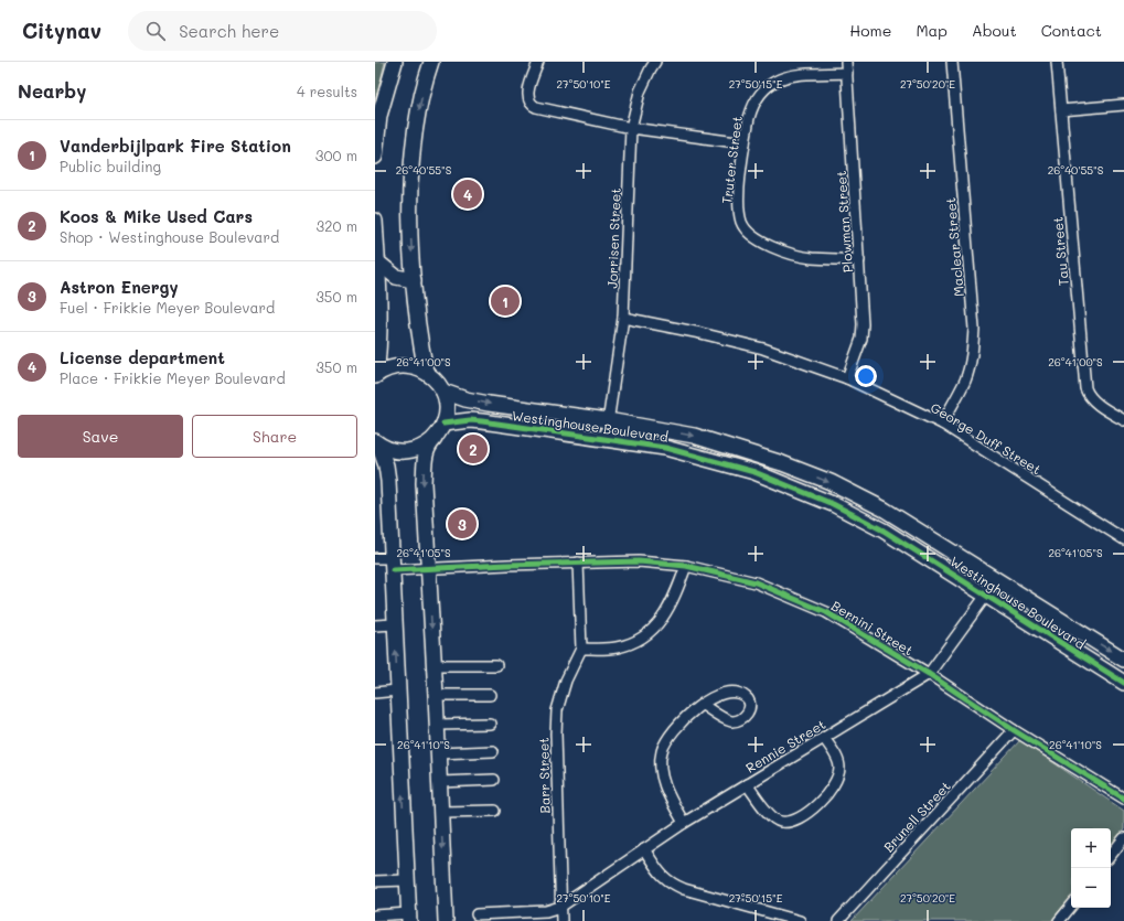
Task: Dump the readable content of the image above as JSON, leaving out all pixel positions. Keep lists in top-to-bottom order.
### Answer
{
  "streets": {
    "main road": ["Westinghouse Boulevard"],
    "street": [
      "Truter Street",
      "Plowman Street",
      "Jorrisen Street",
      "Maclear Street",
      "Tau Street",
      "George Duff Street",
      "Bernini Street",
      "Rennie Street",
      "Barr Street",
      "Brunell Street"
    ]
  },
  "crossings": [
    ["Truter Street", "Plowman Street"],
    ["Plowman Street", "George Duff Street"],
    ["Jorrisen Street", "Westinghouse Boulevard"],
    ["Jorrisen Street", "George Duff Street"],
    ["Maclear Street", "George Duff Street"],
    ["Westinghouse Boulevard", "Rennie Street"],
    ["Bernini Street", "Rennie Street"],
    ["Bernini Street", "Brunell Street"],
    ["Rennie Street", "Barr Street"]
  ],
  "page": {
    "header": "Citynav",
    "search": "Search here",
    "nav": [
      "Home",
      "Map",
      "About",
      "Contact"
    ],
    "heading": ["Nearby", "4 results"],
    "list": [
      {
        "mark": "1",
        "name": "Vanderbijlpark Fire Station",
        "note": "Public building",
        "value": "300 m"
      },
      {
        "mark": "2",
        "name": "Koos & Mike Used Cars",
        "note": "Shop · Westinghouse Boulevard",
        "value": "320 m"
      },
      {
        "mark": "3",
        "name": "Astron Energy",
        "note": "Fuel · Frikkie Meyer Boulevard",
        "value": "350 m"
      },
      {
        "mark": "4",
        "name": "License department",
        "note": "Place · Frikkie Meyer Boulevard",
        "value": "350 m"
      }
    ],
    "pins": [
      "4",
      "1",
      "2",
      "3"
    ],
    "buttons": ["Save", "Share"],
    "map_buttons": ["+", "−"]
  },
  "coordinates": [
    "27°50'10\"E",
    "27°50'15\"E",
    "27°50'20\"E",
    "26°40'55\"S",
    "26°41'00\"S",
    "26°41'05\"S",
    "26°41'10\"S"
  ]
}
